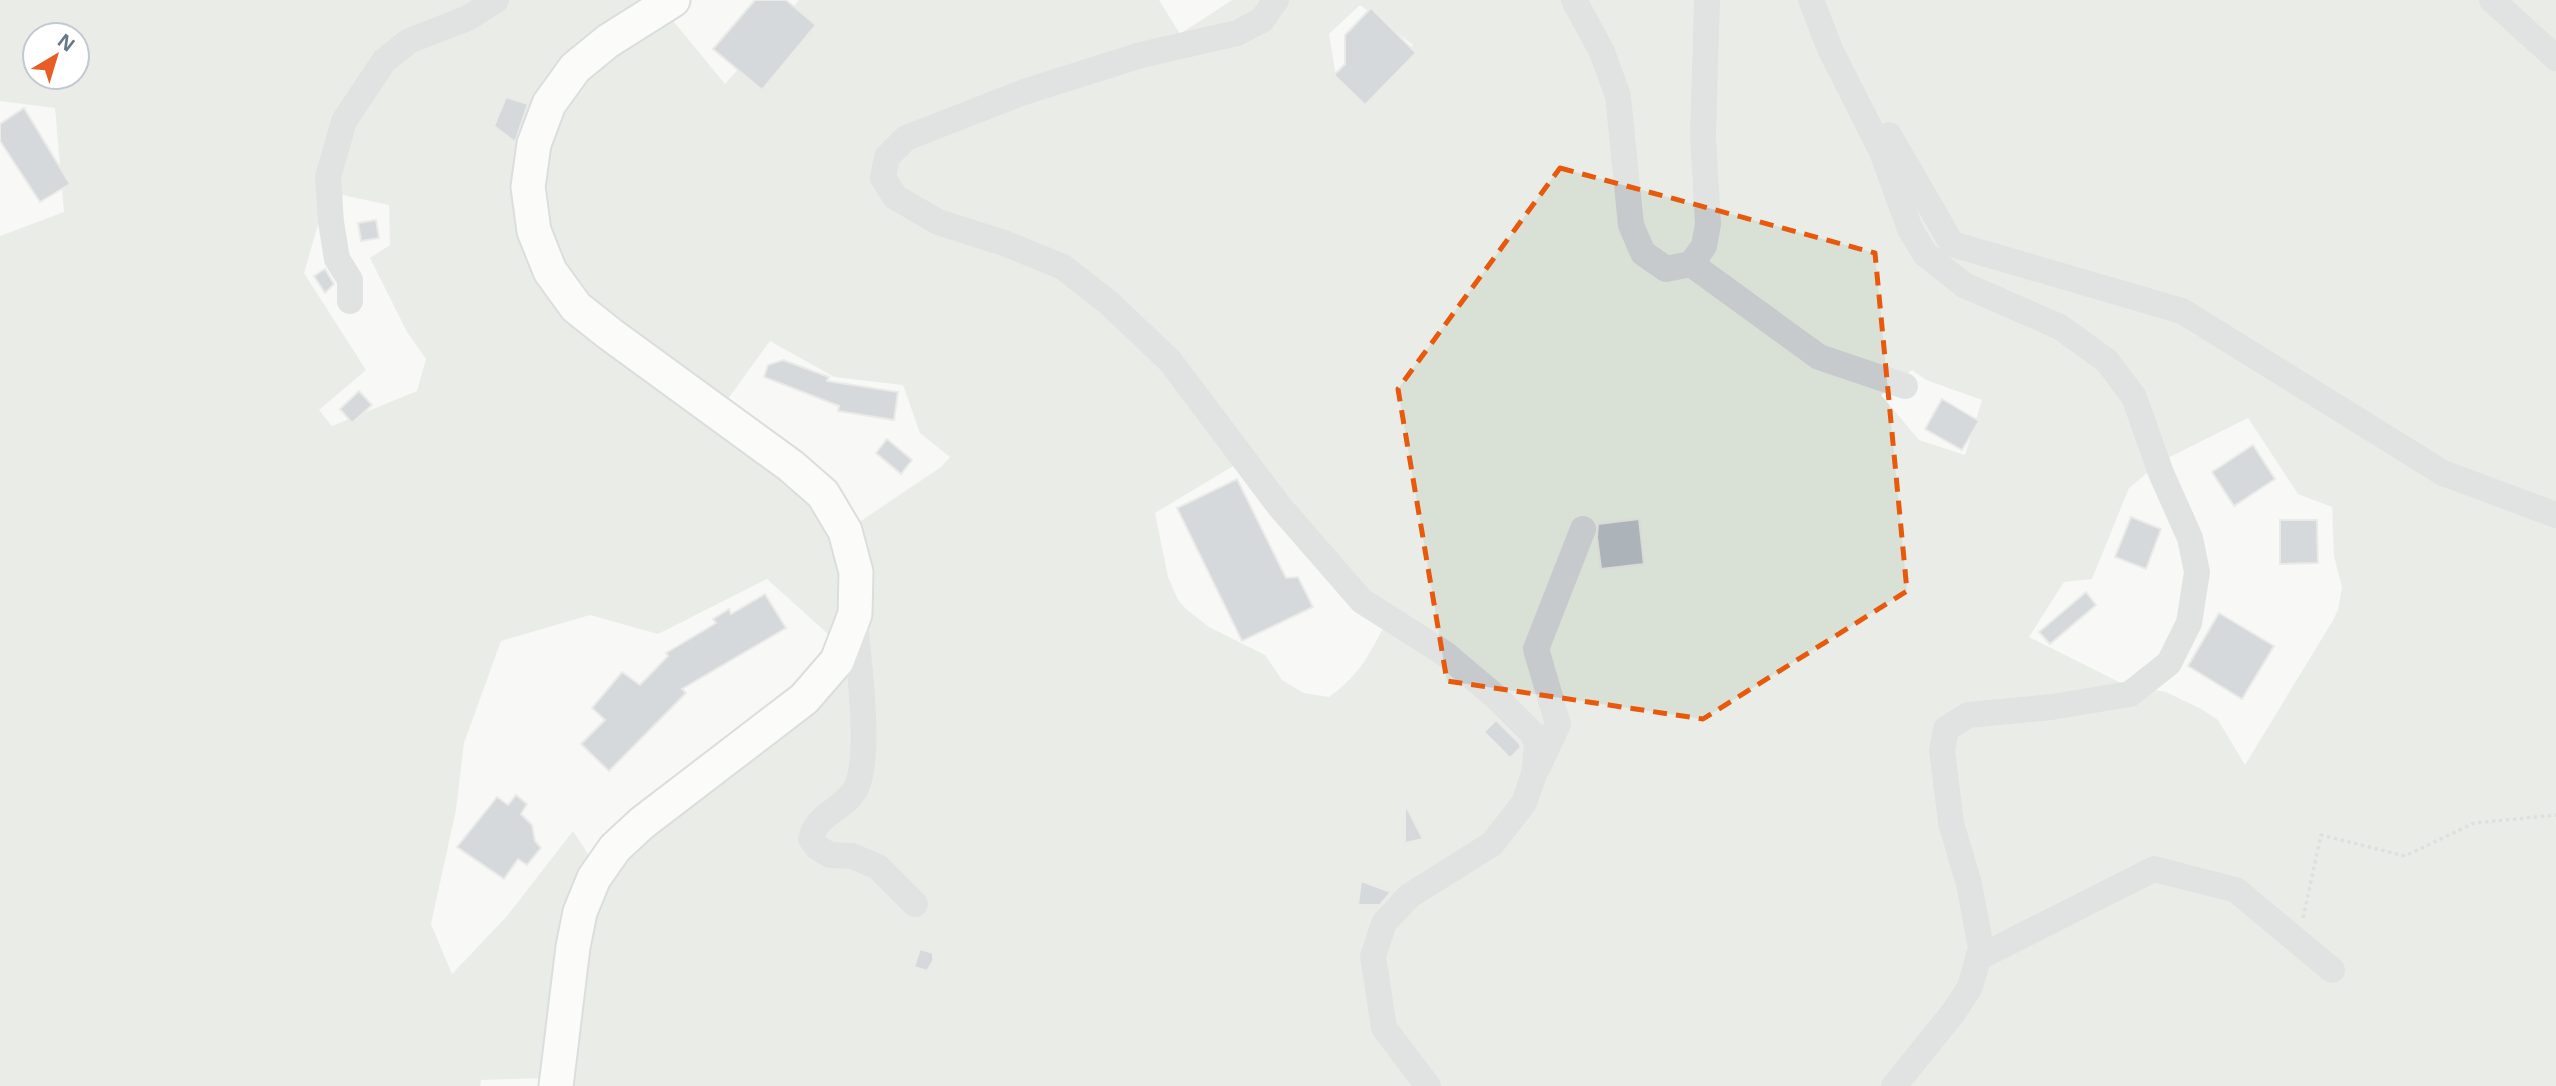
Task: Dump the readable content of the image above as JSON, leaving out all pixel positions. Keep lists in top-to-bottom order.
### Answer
{
  "north": "top right"
}
